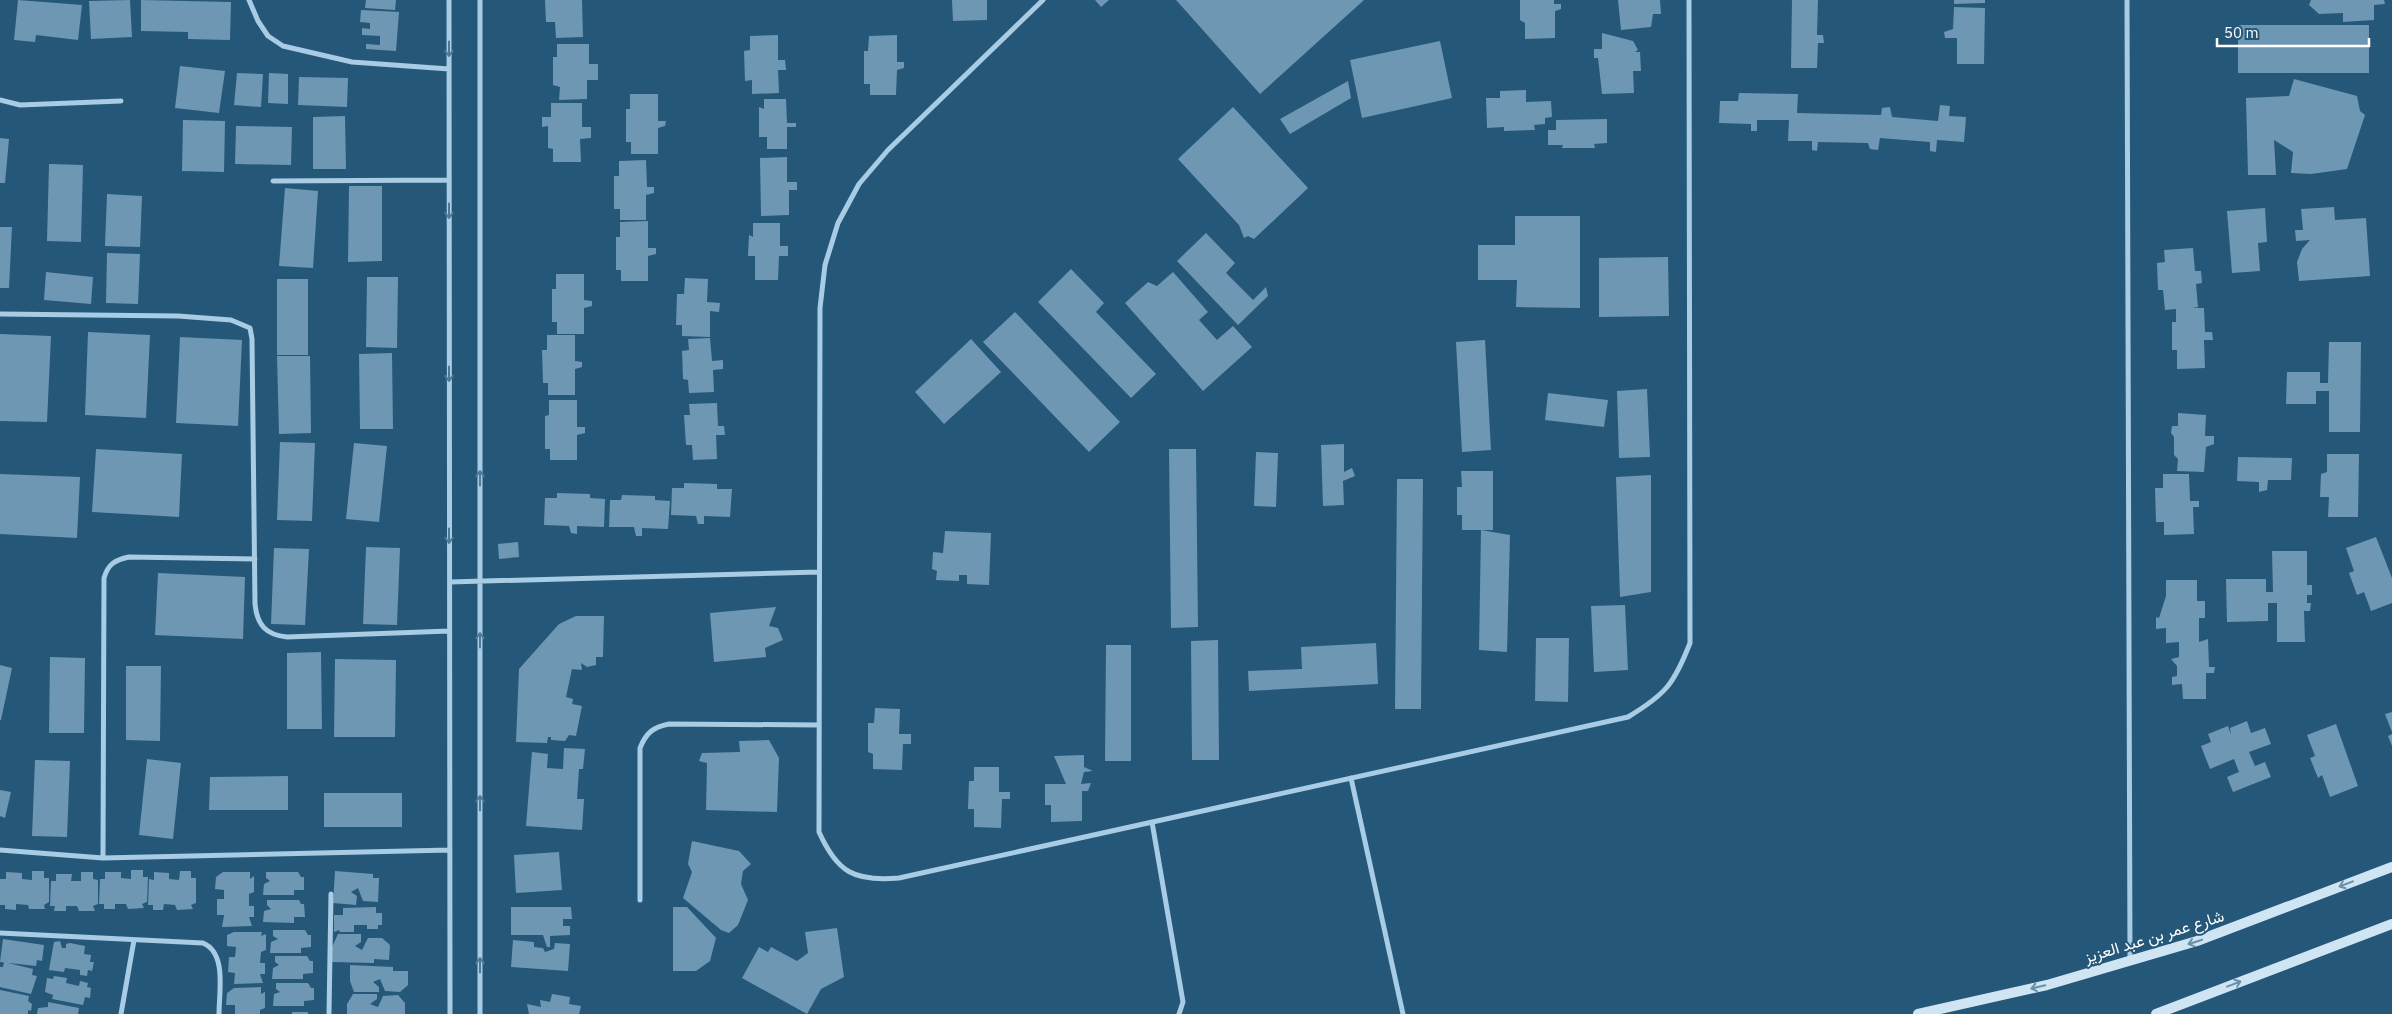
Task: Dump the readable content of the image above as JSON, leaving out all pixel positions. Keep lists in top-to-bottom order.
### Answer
{
  "streets": {
    "street": ["شارع عمر بن عبد العزيز"]
  },
  "scale_bar": "50 m"
}
